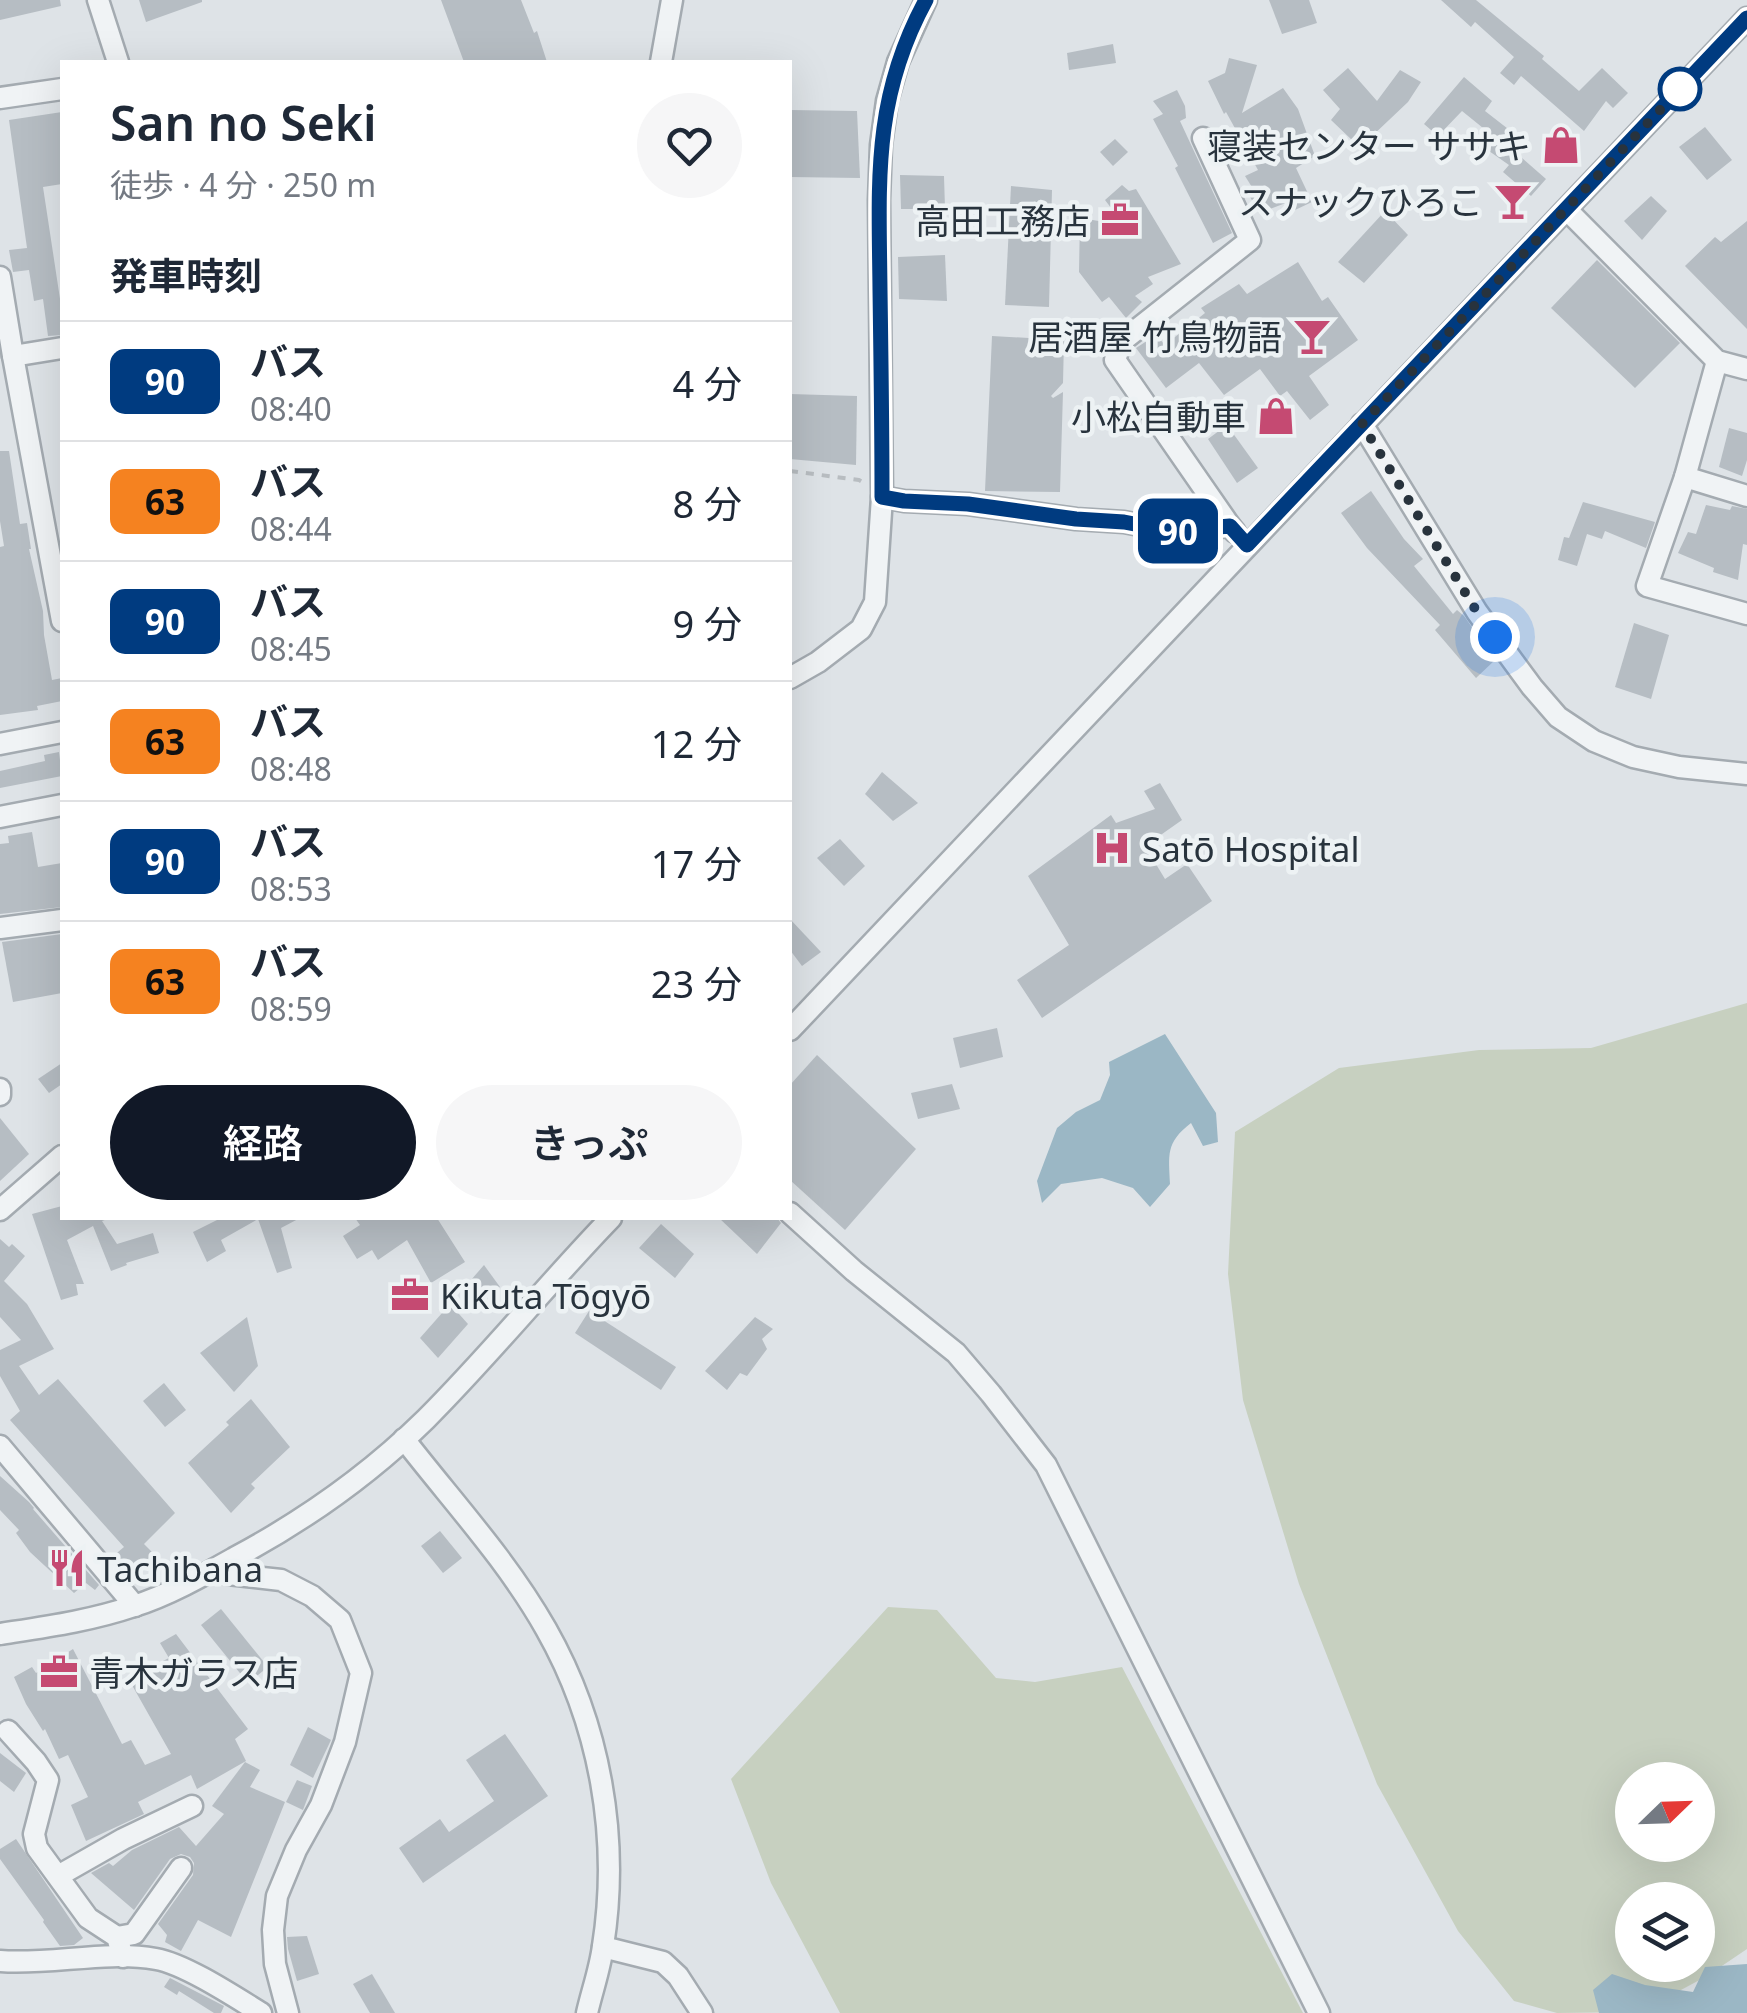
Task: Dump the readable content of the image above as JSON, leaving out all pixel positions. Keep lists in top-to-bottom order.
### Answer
{
  "places": {
    "shop": ["寝装センター ササキ", "小松自動車"],
    "bar": ["スナックひろこ", "居酒屋 竹鳥物語"],
    "office": ["高田工務店", "Kikuta Tōgyō", "青木ガラス店"],
    "hospital": ["Satō Hospital"],
    "restaurant": ["Tachibana"]
  },
  "lines": ["bus line 90"],
  "north": "top right",
  "page": {
    "on_map": "90",
    "heading": [
      ["San no Seki", "徒歩 · 4 分 · 250 m"],
      "発車時刻"
    ],
    "list": [
      {
        "mark": "90",
        "name": "バス",
        "note": "08:40",
        "value": "4 分"
      },
      {
        "mark": "63",
        "name": "バス",
        "note": "08:44",
        "value": "8 分"
      },
      {
        "mark": "90",
        "name": "バス",
        "note": "08:45",
        "value": "9 分"
      },
      {
        "mark": "63",
        "name": "バス",
        "note": "08:48",
        "value": "12 分"
      },
      {
        "mark": "90",
        "name": "バス",
        "note": "08:53",
        "value": "17 分"
      },
      {
        "mark": "63",
        "name": "バス",
        "note": "08:59",
        "value": "23 分"
      }
    ],
    "buttons": ["経路", "きっぷ"]
  }
}
